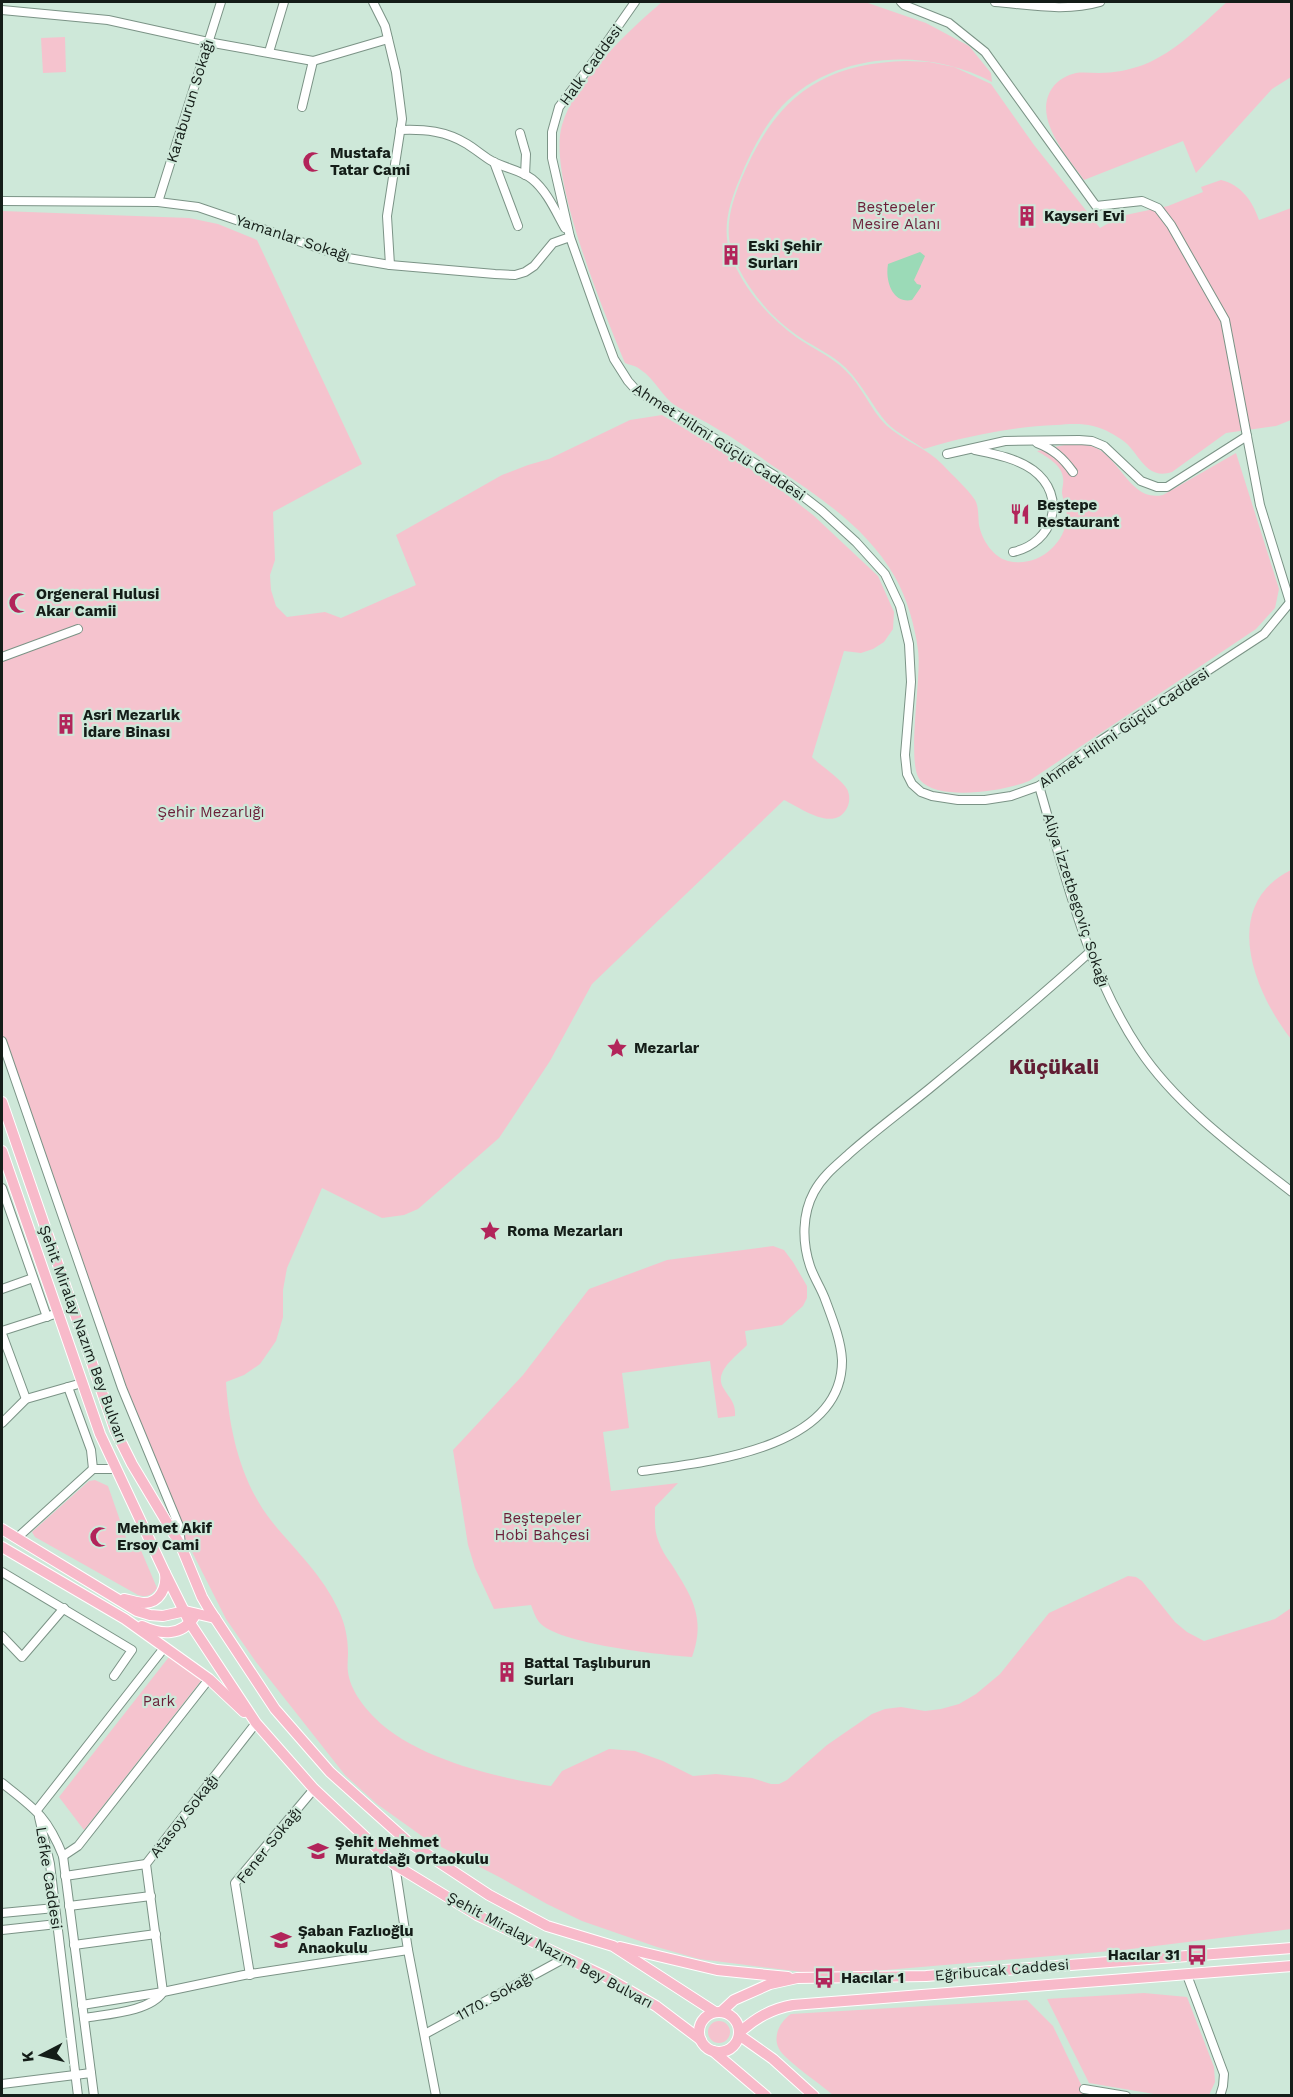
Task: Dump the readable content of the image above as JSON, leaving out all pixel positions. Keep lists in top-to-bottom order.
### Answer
{
  "streets": {
    "main road": ["Şehit Miralay Nazım Bey Bulvarı", "Eğribucak Caddesi"],
    "street": [
      "Halk Caddesi",
      "Karaburun Sokağı",
      "Yamanlar Sokağı",
      "Ahmet Hilmi Güçlü Caddesi",
      "Aliya İzzetbegoviç Sokağı",
      "Atasoy Sokağı",
      "Fener Sokağı",
      "Lefke Caddesi",
      "1170. Sokağı"
    ]
  },
  "crossings": [
    ["Halk Caddesi", "Yamanlar Sokağı"],
    ["Halk Caddesi", "Ahmet Hilmi Güçlü Caddesi"],
    ["Karaburun Sokağı", "Yamanlar Sokağı"],
    ["Yamanlar Sokağı", "Ahmet Hilmi Güçlü Caddesi"],
    ["Ahmet Hilmi Güçlü Caddesi", "Aliya İzzetbegoviç Sokağı"],
    ["Şehit Miralay Nazım Bey Bulvarı", "Atasoy Sokağı"],
    ["Şehit Miralay Nazım Bey Bulvarı", "Fener Sokağı"],
    ["Şehit Miralay Nazım Bey Bulvarı", "Eğribucak Caddesi"],
    ["Şehit Miralay Nazım Bey Bulvarı", "1170. Sokağı"]
  ],
  "districts": ["Küçükali"],
  "parks": [
    "Beştepeler Mesire Alanı",
    "Şehir Mezarlığı",
    "Beştepeler Hobi Bahçesi",
    "Park"
  ],
  "places": {
    "mosque": ["Mustafa Tatar Cami", "Orgeneral Hulusi Akar Camii", "Mehmet Akif Ersoy Cami"],
    "building": [
      "Kayseri Evi",
      "Eski Şehir Surları",
      "Asri Mezarlık İdare Binası",
      "Battal Taşlıburun Surları"
    ],
    "restaurant": ["Beştepe Restaurant"],
    "place": ["Mezarlar", "Roma Mezarları"],
    "school or university": ["Şehit Mehmet Muratdağı Ortaokulu", "Şaban Fazlıoğlu Anaokulu"],
    "bus stop": ["Hacılar 31", "Hacılar 1"]
  },
  "north": "left"
}
